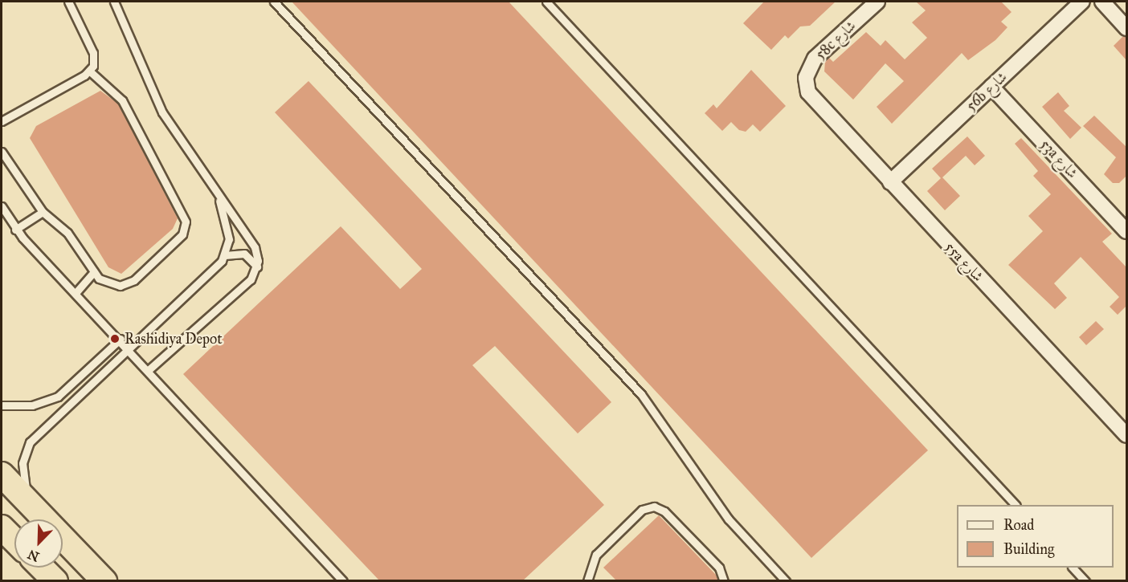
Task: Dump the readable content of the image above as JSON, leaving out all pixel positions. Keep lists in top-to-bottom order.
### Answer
{
  "streets": {
    "street": [
      "58c شارع",
      "56b شارع",
      "53a شارع",
      "55a شارع"
    ]
  },
  "crossings": [
    ["58c شارع", "55a شارع"],
    ["56b شارع", "53a شارع"],
    ["56b شارع", "55a شارع"]
  ],
  "places": ["Rashidiya Depot"],
  "legend": ["Road", "Building"],
  "north": "bottom left"
}
